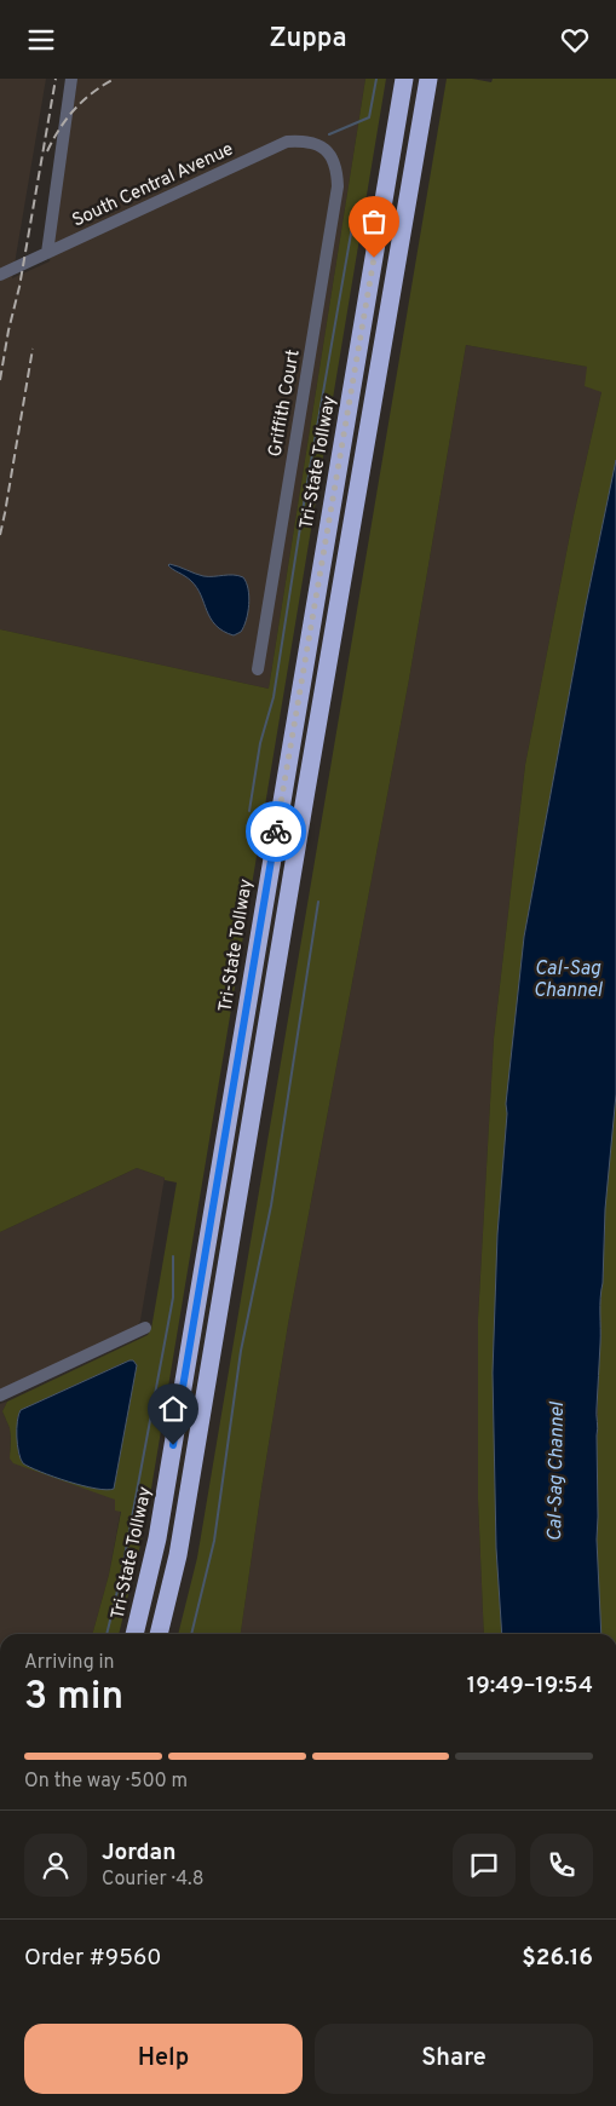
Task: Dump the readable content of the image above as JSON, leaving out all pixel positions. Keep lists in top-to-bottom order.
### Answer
{
  "streets": {
    "highway": ["Tri-State Tollway"],
    "street": ["South Central Avenue", "Griffith Court"]
  },
  "crossings": [
    ["South Central Avenue", "Griffith Court"]
  ],
  "water": ["Cal-Sag Channel"],
  "page": {
    "header": "Zuppa",
    "heading": ["3 min", "Arriving in", "19:49–19:54"],
    "panel": [
      "Jordan",
      "Courier · 4.8",
      "Order #9560",
      "$26.16"
    ],
    "bar": "On the way · 500 m",
    "buttons": ["Help", "Share"]
  }
}
